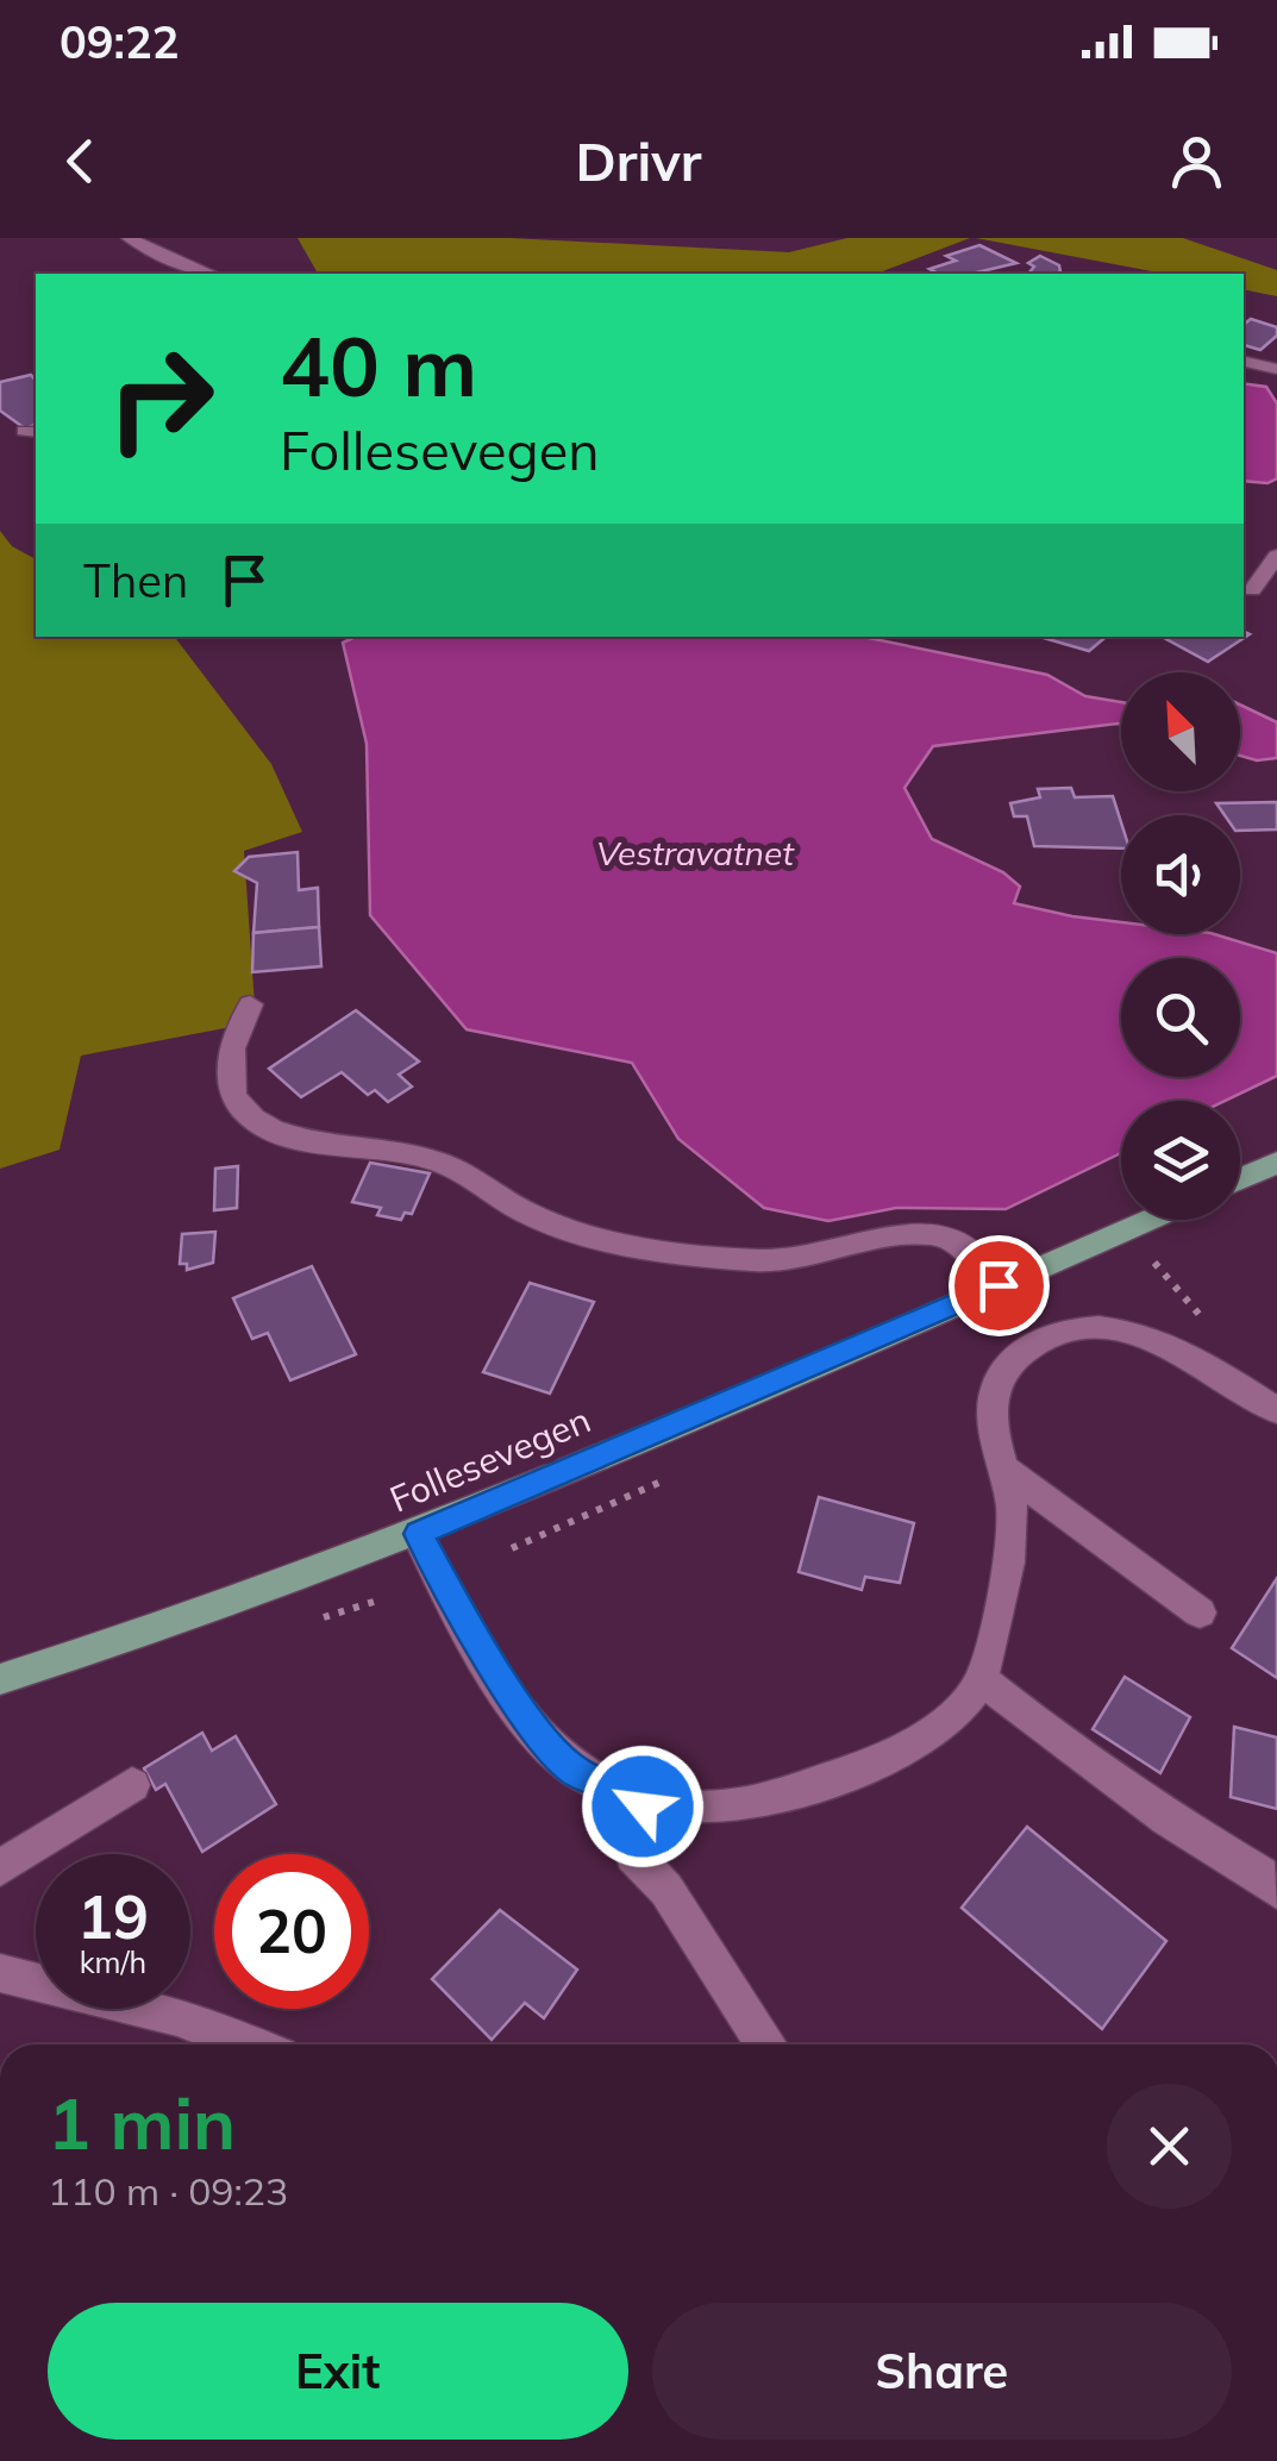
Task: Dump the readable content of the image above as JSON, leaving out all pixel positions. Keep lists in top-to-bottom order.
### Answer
{
  "streets": {
    "main road": ["Follesevegen"]
  },
  "water": ["Vestravatnet"],
  "north": "top left",
  "page": {
    "status": "09:22",
    "header": "Drivr",
    "turn": ["40 m", "Follesevegen"],
    "then": "Then",
    "speed": "19 km/h",
    "limit": "20",
    "heading": ["1 min", "110 m · 09:23"],
    "buttons": ["Exit", "Share"]
  }
}
